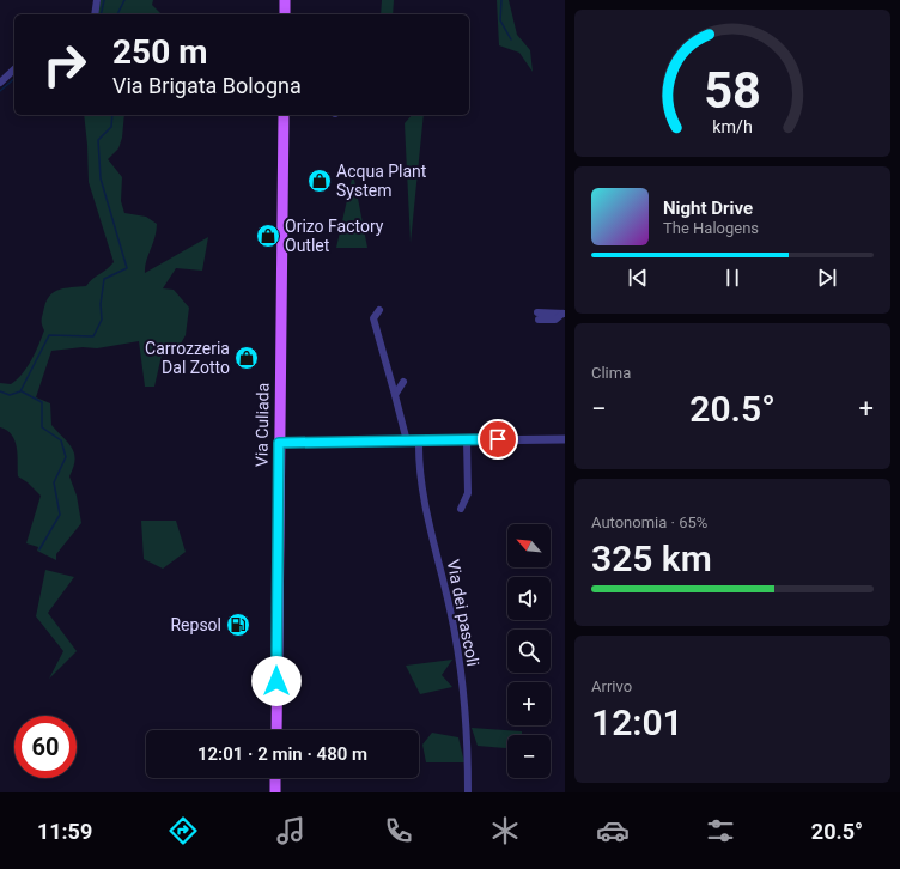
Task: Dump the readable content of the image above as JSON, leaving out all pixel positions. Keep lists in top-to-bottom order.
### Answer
{
  "streets": {
    "main road": ["Via Culiada"],
    "street": ["Via dei pascoli"]
  },
  "places": {
    "shop": ["Acqua Plant System", "Orizo Factory Outlet", "Carrozzeria Dal Zotto"],
    "fuel station": ["Repsol"]
  },
  "north": "top left",
  "page": {
    "turn": ["250 m", "Via Brigata Bologna"],
    "song": ["Night Drive", "The Halogens"],
    "tile": [
      "Clima",
      ["Autonomia · 65%", "325 km"],
      ["Arrivo", "12:01"]
    ],
    "heat": ["−", "20.5°", "+"],
    "map_buttons": ["+", "−"],
    "limit": "60",
    "trip": "12:01 · 2 min · 480 m",
    "tabs": ["11:59", "20.5°"],
    "gauge": ["58", "km/h"]
  }
}
